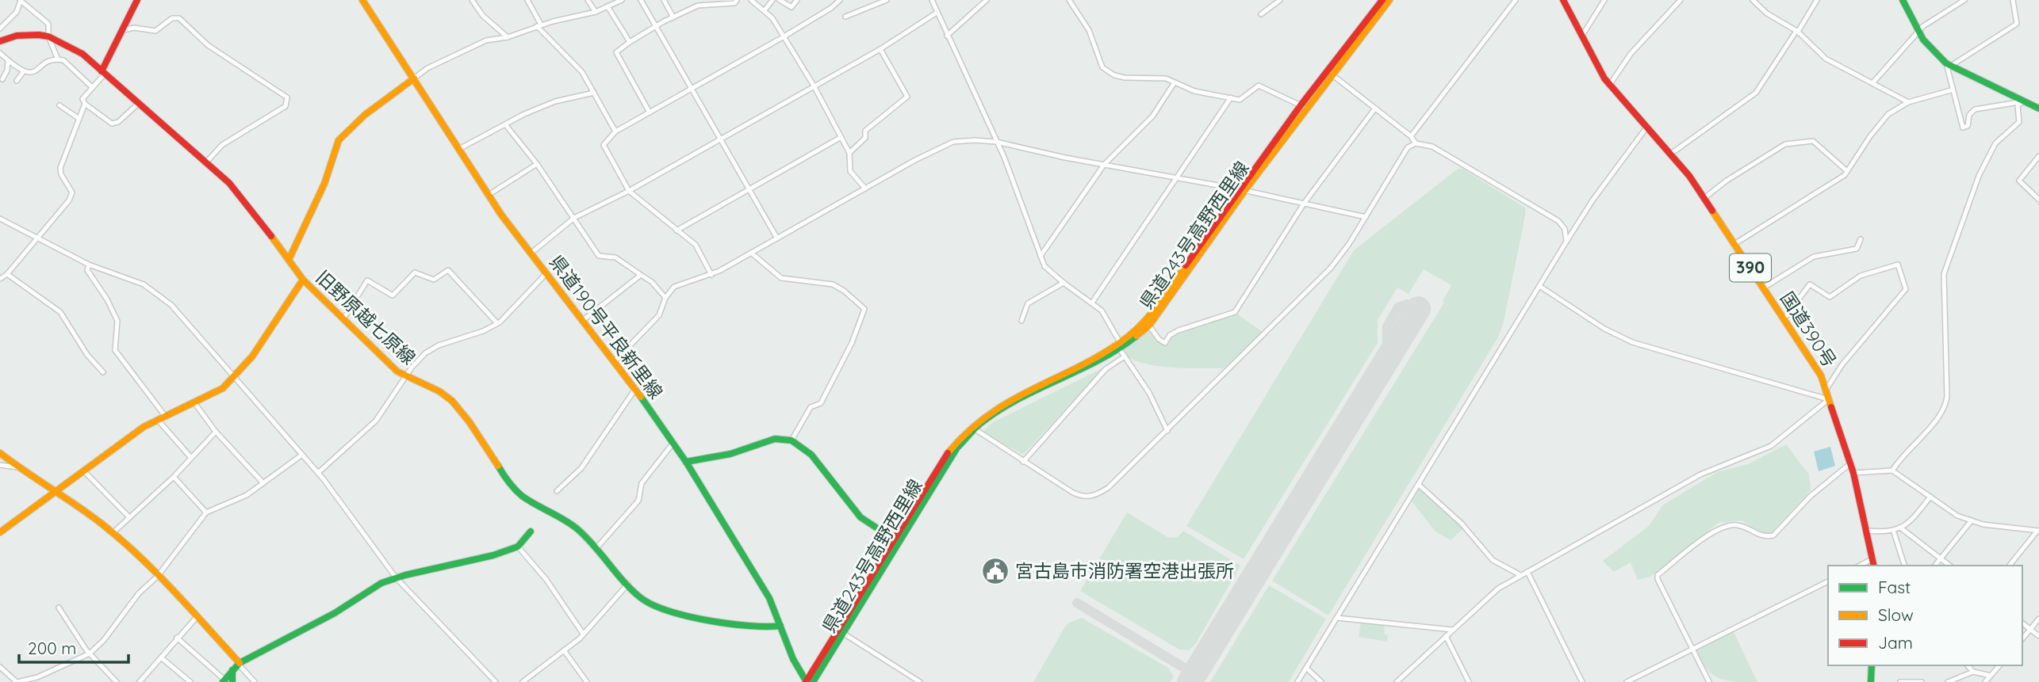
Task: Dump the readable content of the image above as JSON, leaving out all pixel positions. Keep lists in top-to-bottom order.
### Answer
{
  "streets": {
    "main road": [
      "県道243号高野西里線",
      "390",
      "旧野原越七原線",
      "県道190号平良新里線",
      "国道390号"
    ]
  },
  "crossings": [
    ["県道243号高野西里線", "県道190号平良新里線"],
    ["旧野原越七原線", "県道190号平良新里線"]
  ],
  "places": {
    "public building": ["宮古島市消防署空港出張所"]
  },
  "legend": ["Fast", "Slow", "Jam"],
  "scale_bar": "200 m"
}
